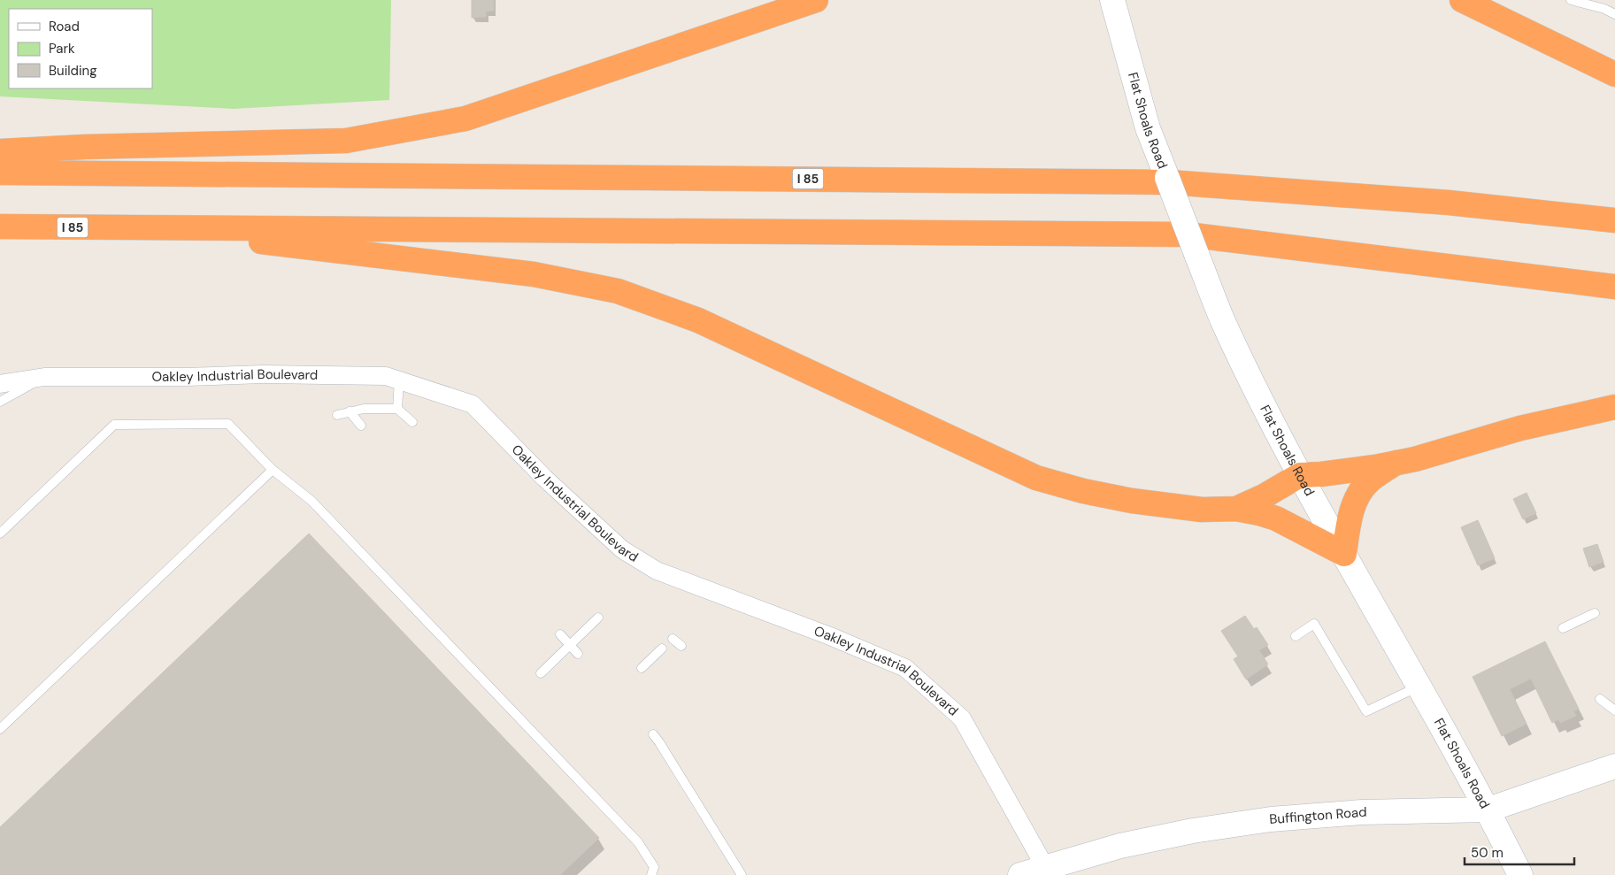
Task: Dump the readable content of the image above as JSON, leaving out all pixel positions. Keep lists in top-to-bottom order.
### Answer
{
  "streets": {
    "highway": ["I 85"],
    "street": ["Flat Shoals Road", "Oakley Industrial Boulevard", "Buffington Road"]
  },
  "crossings": [
    ["Flat Shoals Road", "Buffington Road"],
    ["Oakley Industrial Boulevard", "Buffington Road"]
  ],
  "legend": ["Road", "Park", "Building"],
  "scale_bar": "50 m"
}
